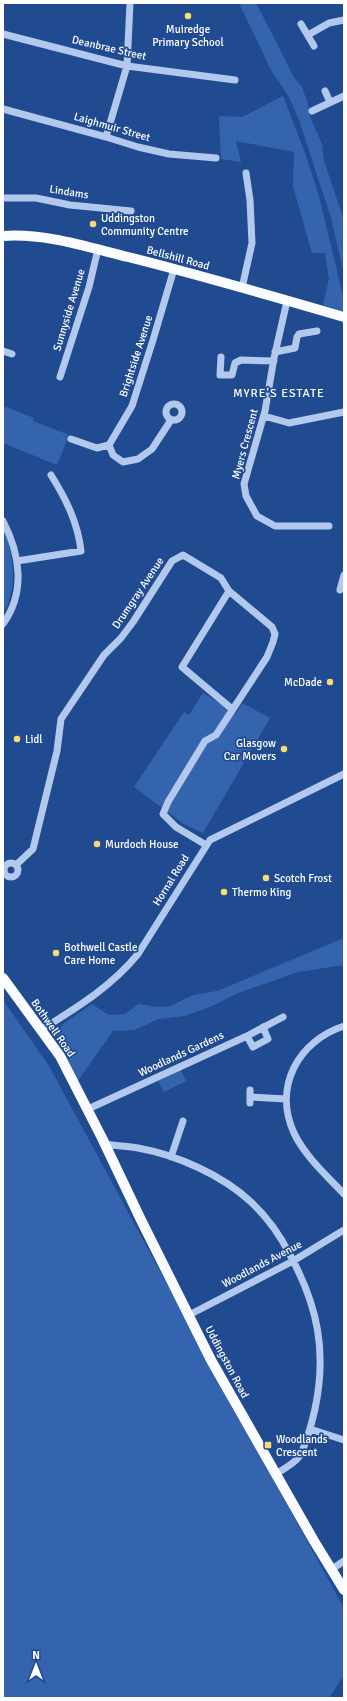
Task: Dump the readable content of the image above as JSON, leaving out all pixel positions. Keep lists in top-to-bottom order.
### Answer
{
  "streets": {
    "main road": ["Bellshill Road", "Bothwell Road", "Uddingston Road"],
    "street": [
      "Deanbrae Street",
      "Laighmuir Street",
      "Lindams",
      "Sunnyside Avenue",
      "Brightside Avenue",
      "Myers Crescent",
      "Drumgray Avenue",
      "Hornal Road",
      "Woodlands Gardens",
      "Woodlands Avenue"
    ]
  },
  "crossings": [
    ["Bellshill Road", "Sunnyside Avenue"],
    ["Bellshill Road", "Brightside Avenue"],
    ["Bellshill Road", "Myers Crescent"],
    ["Drumgray Avenue", "Hornal Road"],
    ["Hornal Road", "Bothwell Road"],
    ["Bothwell Road", "Woodlands Gardens"],
    ["Bothwell Road", "Uddingston Road"],
    ["Woodlands Avenue", "Uddingston Road"]
  ],
  "districts": ["MYRE'S ESTATE"],
  "places": {
    "other": [
      "Muiredge Primary School",
      "Uddingston Community Centre",
      "McDade",
      "Lidl",
      "Glasgow Car Movers",
      "Murdoch House",
      "Scotch Frost",
      "Thermo King",
      "Bothwell Castle Care Home"
    ],
    "transit": ["Woodlands Crescent"]
  },
  "north": "top"
}
